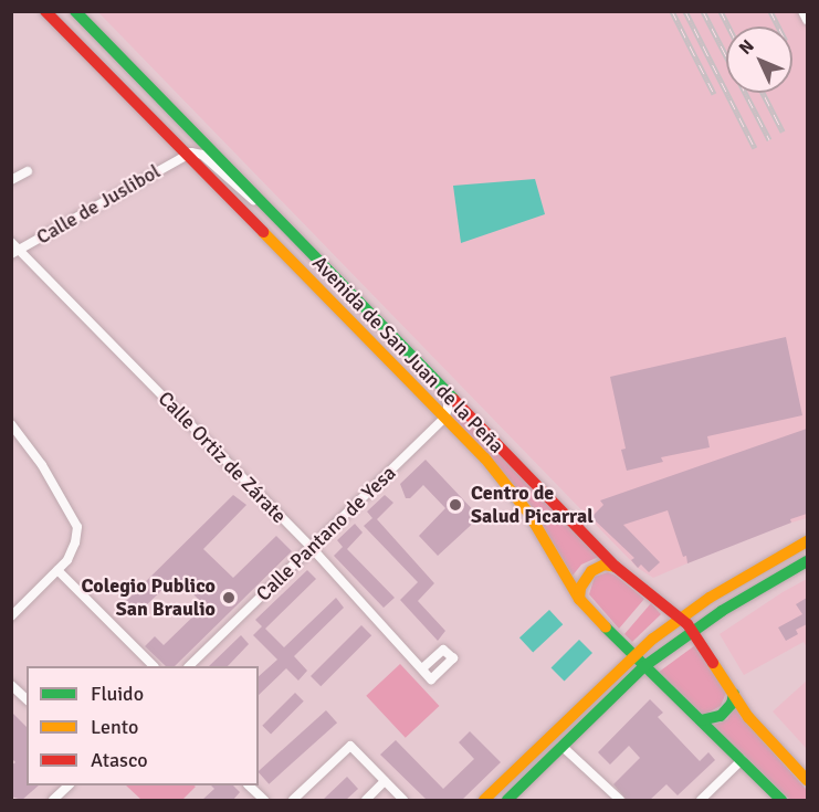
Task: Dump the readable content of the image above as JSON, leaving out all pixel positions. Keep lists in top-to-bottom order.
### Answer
{
  "streets": {
    "main road": ["Avenida de San Juan de la Peña"],
    "street": ["Calle de Juslibol", "Calle Ortiz de Zárate", "Calle Pantano de Yesa"]
  },
  "crossings": [
    ["Calle de Juslibol", "Avenida de San Juan de la Peña"],
    ["Calle de Juslibol", "Calle Ortiz de Zárate"],
    ["Avenida de San Juan de la Peña", "Calle Pantano de Yesa"],
    ["Calle Ortiz de Zárate", "Calle Pantano de Yesa"]
  ],
  "places": ["Centro de Salud Picarral", "Colegio Publico San Braulio"],
  "legend": ["Fluido", "Lento", "Atasco"],
  "north": "top left"
}
